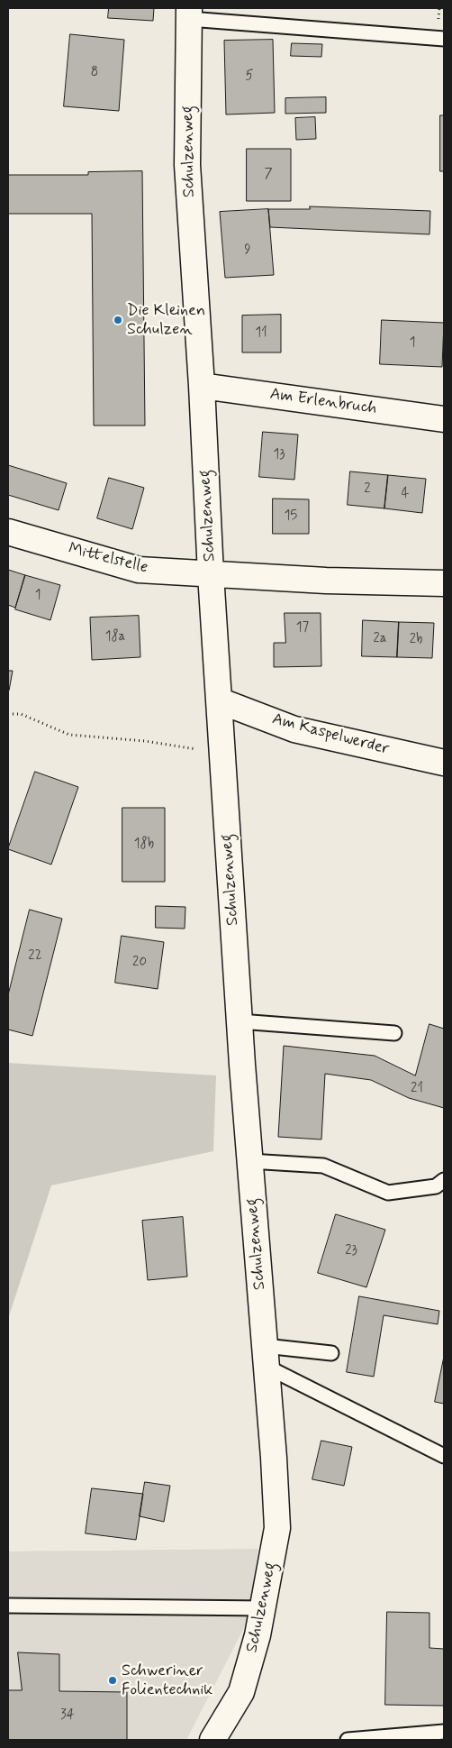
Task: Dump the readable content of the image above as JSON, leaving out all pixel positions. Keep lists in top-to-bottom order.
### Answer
{
  "streets": {
    "street": [
      "Schulzenweg",
      "Am Erlenbruch",
      "Mittelstelle",
      "Am Kaspelwerder"
    ]
  },
  "crossings": [
    ["Schulzenweg", "Am Erlenbruch"],
    ["Schulzenweg", "Mittelstelle"],
    ["Schulzenweg", "Am Kaspelwerder"]
  ],
  "places": ["Die Kleinen Schulzen", "Schweriner Folientechnik"],
  "house_numbers": [
    "8",
    "5",
    "7",
    "9",
    "11",
    "1",
    "13",
    "2",
    "4",
    "15",
    "1",
    "17",
    "18a",
    "2a",
    "2b",
    "18b",
    "22",
    "20",
    "21",
    "23",
    "34"
  ]
}
